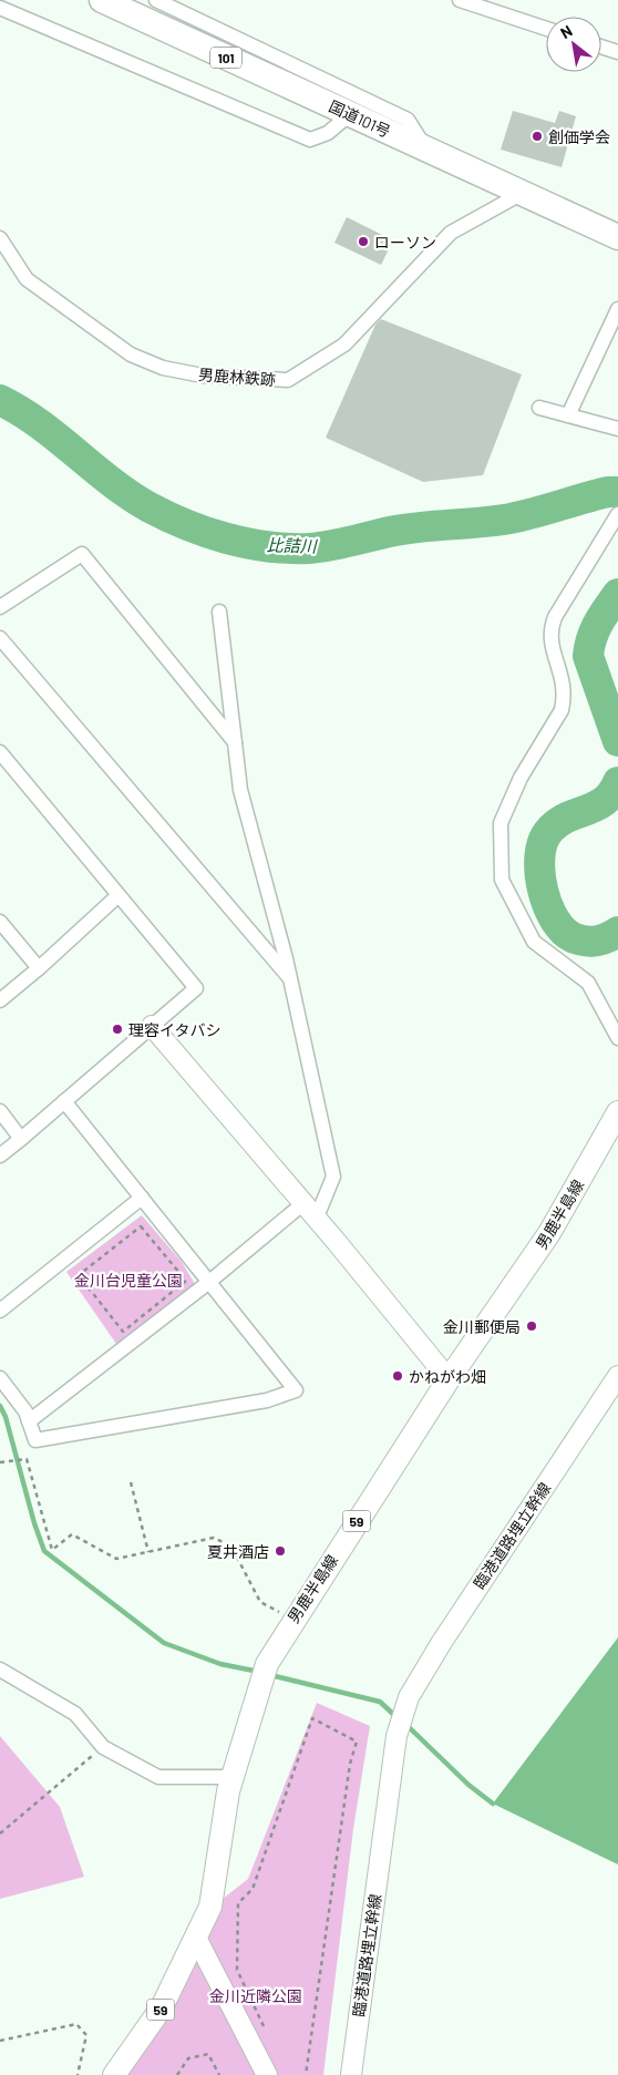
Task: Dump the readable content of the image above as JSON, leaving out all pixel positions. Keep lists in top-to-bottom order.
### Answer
{
  "streets": {
    "highway": ["101", "国道101号"],
    "main road": ["男鹿半島線", "59"],
    "street": ["男鹿林鉄跡", "臨港道路埋立幹線"]
  },
  "crossings": [
    ["国道101号", "男鹿林鉄跡"]
  ],
  "water": ["比詰川"],
  "parks": ["金川台児童公園", "金川近隣公園"],
  "places": [
    "創価学会",
    "ローソン",
    "理容イタバシ",
    "金川郵便局",
    "かねがわ畑",
    "夏井酒店"
  ],
  "north": "top left"
}
